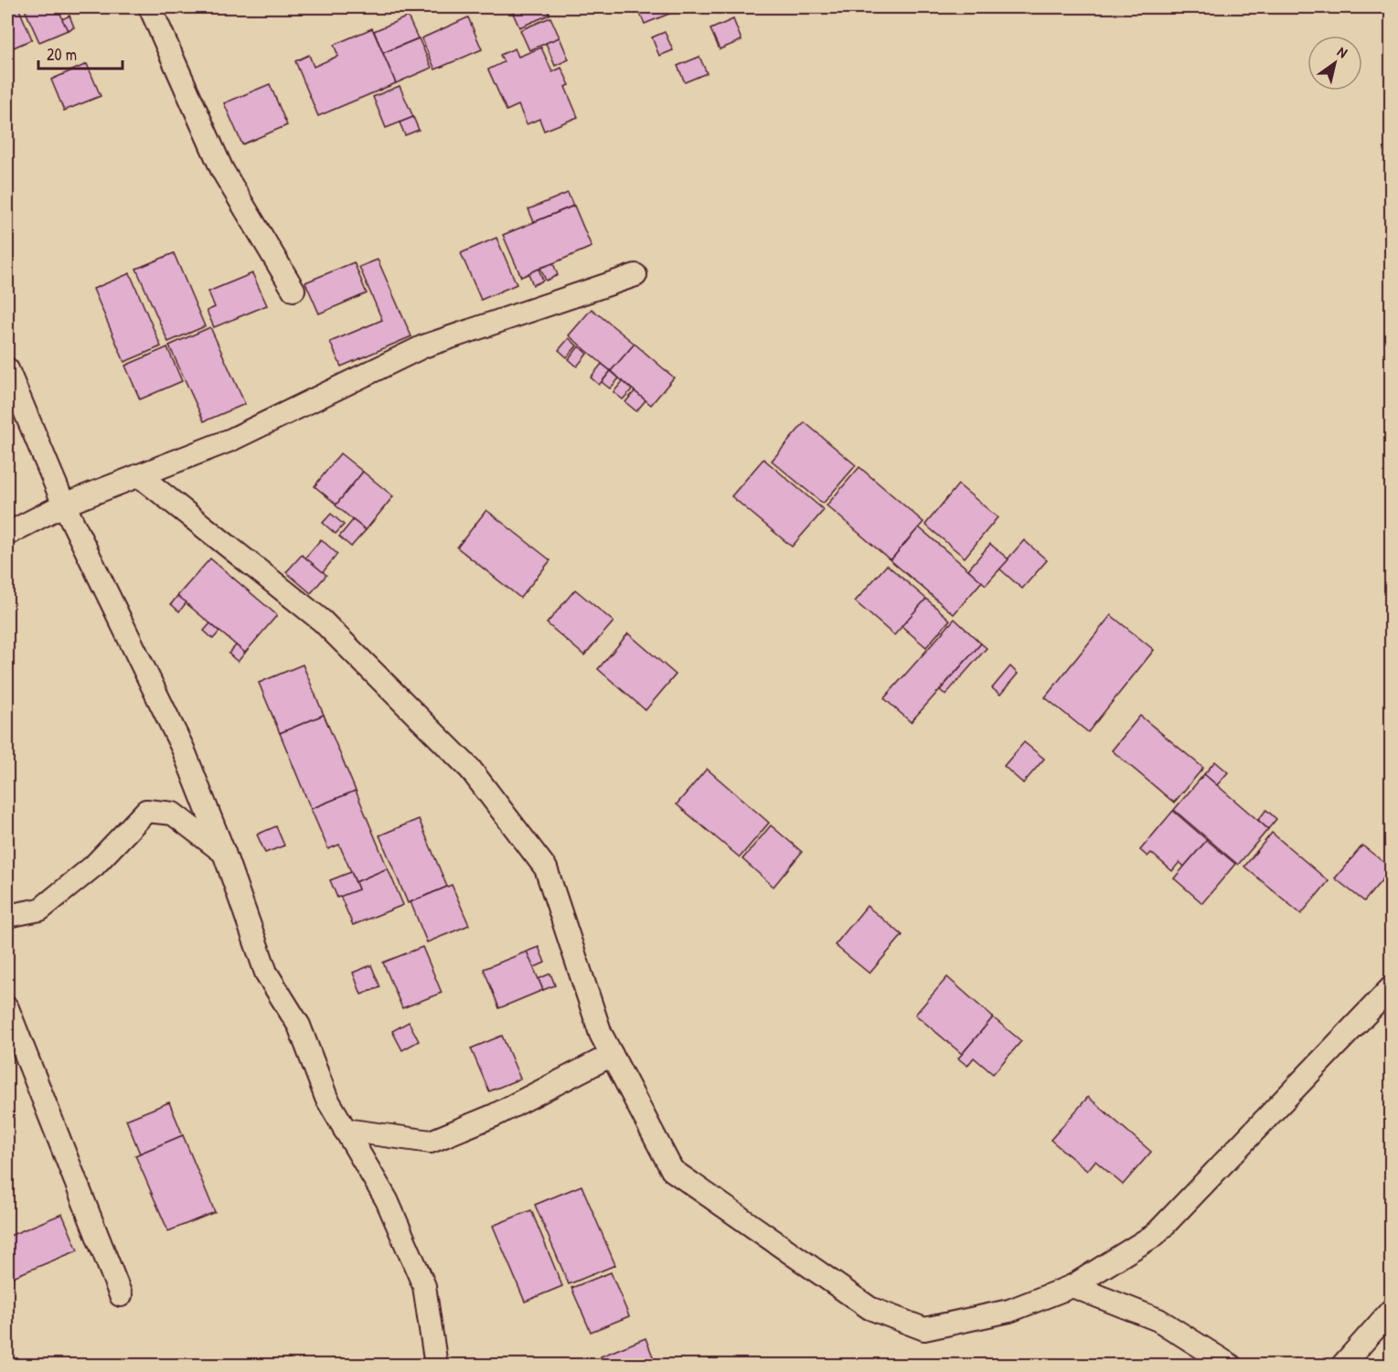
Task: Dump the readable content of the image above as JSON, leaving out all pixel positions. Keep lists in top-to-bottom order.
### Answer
{
  "scale_bar": "20 m",
  "north": "top right"
}
